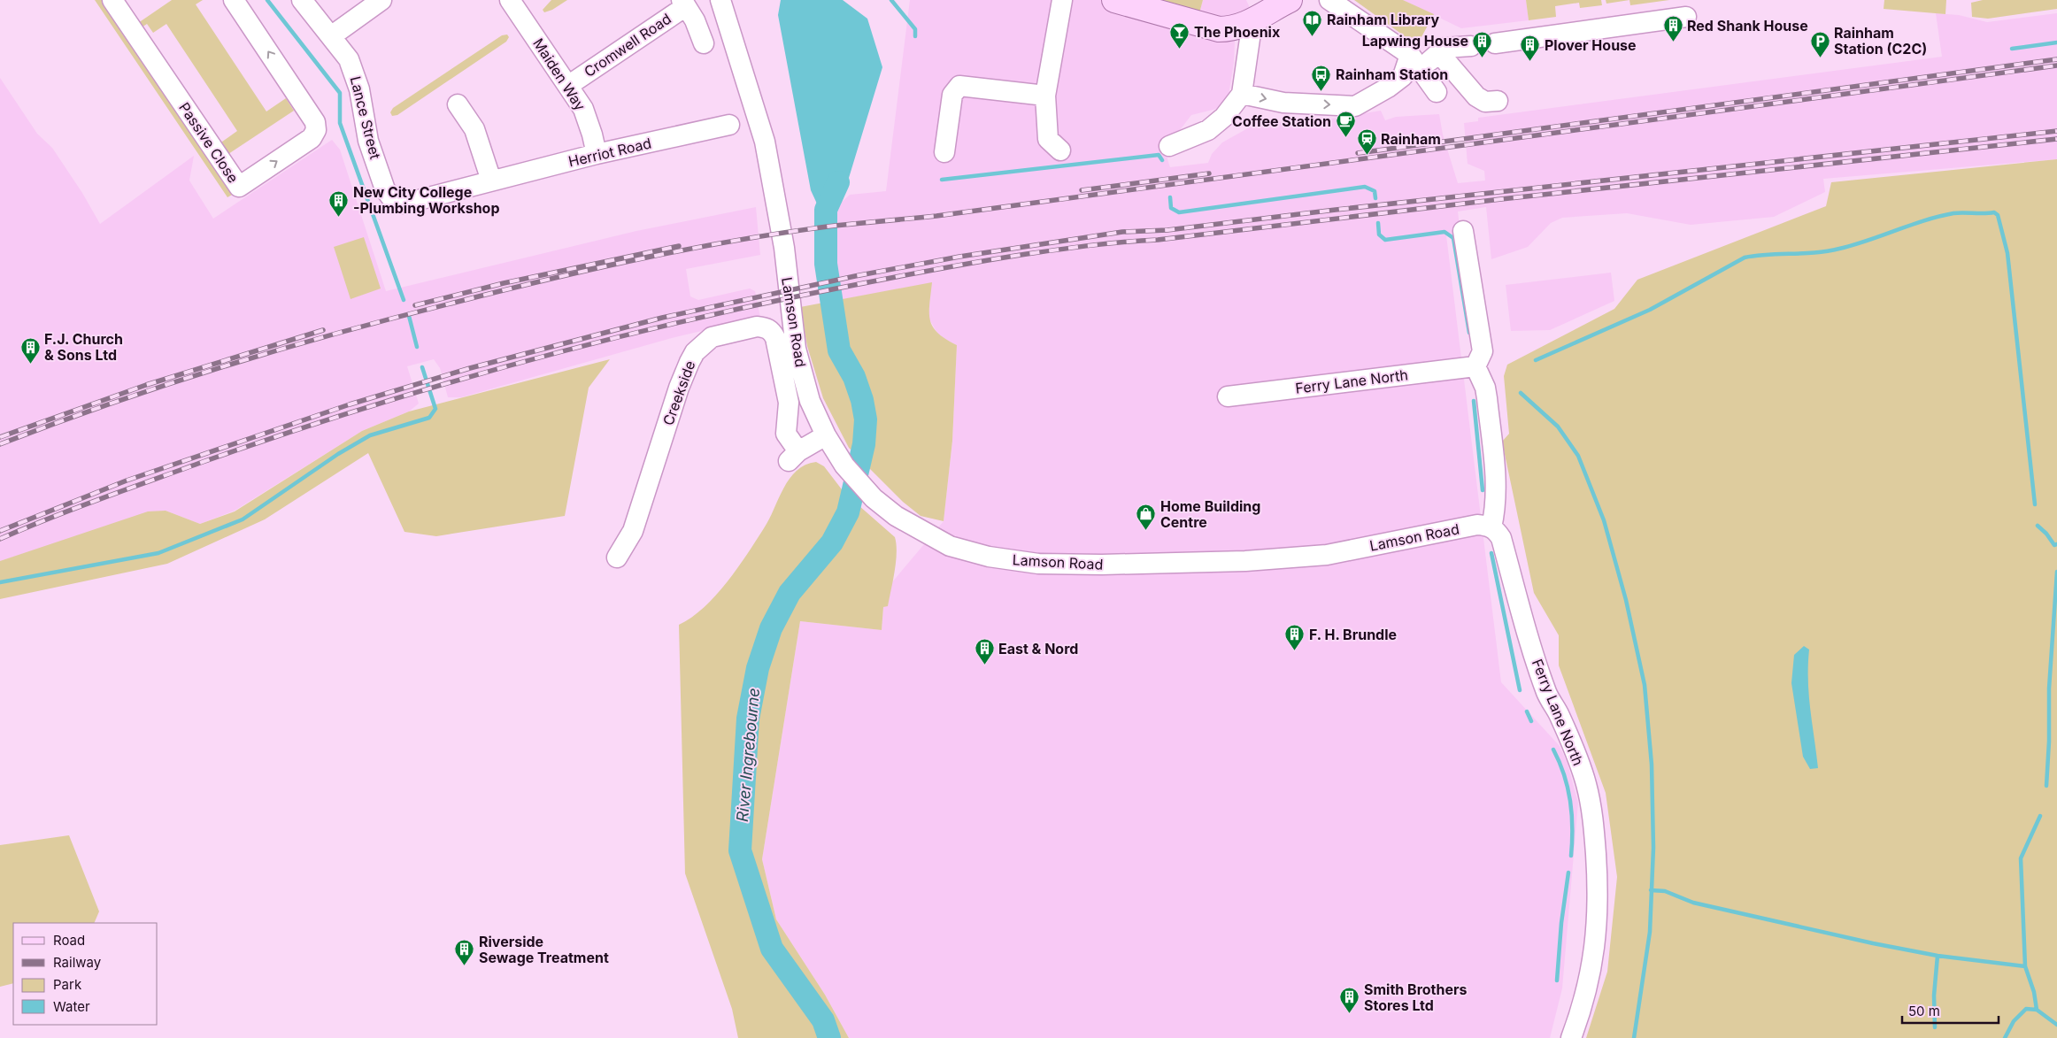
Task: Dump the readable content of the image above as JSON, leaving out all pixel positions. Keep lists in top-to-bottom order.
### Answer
{
  "streets": {
    "street": [
      "Cromwell Road",
      "Maiden Way",
      "Lance Street",
      "Passive Close",
      "Herriot Road",
      "Lamson Road",
      "Ferry Lane North",
      "Creekside"
    ]
  },
  "crossings": [
    ["Cromwell Road", "Maiden Way"],
    ["Maiden Way", "Herriot Road"],
    ["Lance Street", "Herriot Road"],
    ["Lamson Road", "Ferry Lane North"],
    ["Lamson Road", "Creekside"]
  ],
  "water": ["River Ingrebourne"],
  "places": {
    "library": ["Rainham Library"],
    "building": [
      "Red Shank House",
      "Lapwing House",
      "Plover House",
      "New City College -Plumbing Workshop",
      "F.J. Church & Sons Ltd",
      "F. H. Brundle",
      "East & Nord",
      "Riverside Sewage Treatment",
      "Smith Brothers Stores Ltd"
    ],
    "bar": ["The Phoenix"],
    "parking": ["Rainham Station (C2C)"],
    "bus stop": ["Rainham Station"],
    "cafe": ["Coffee Station"],
    "station": ["Rainham"],
    "shop": ["Home Building Centre"]
  },
  "legend": [
    "Road",
    "Railway",
    "Park",
    "Water"
  ],
  "scale_bar": "50 m"
}
